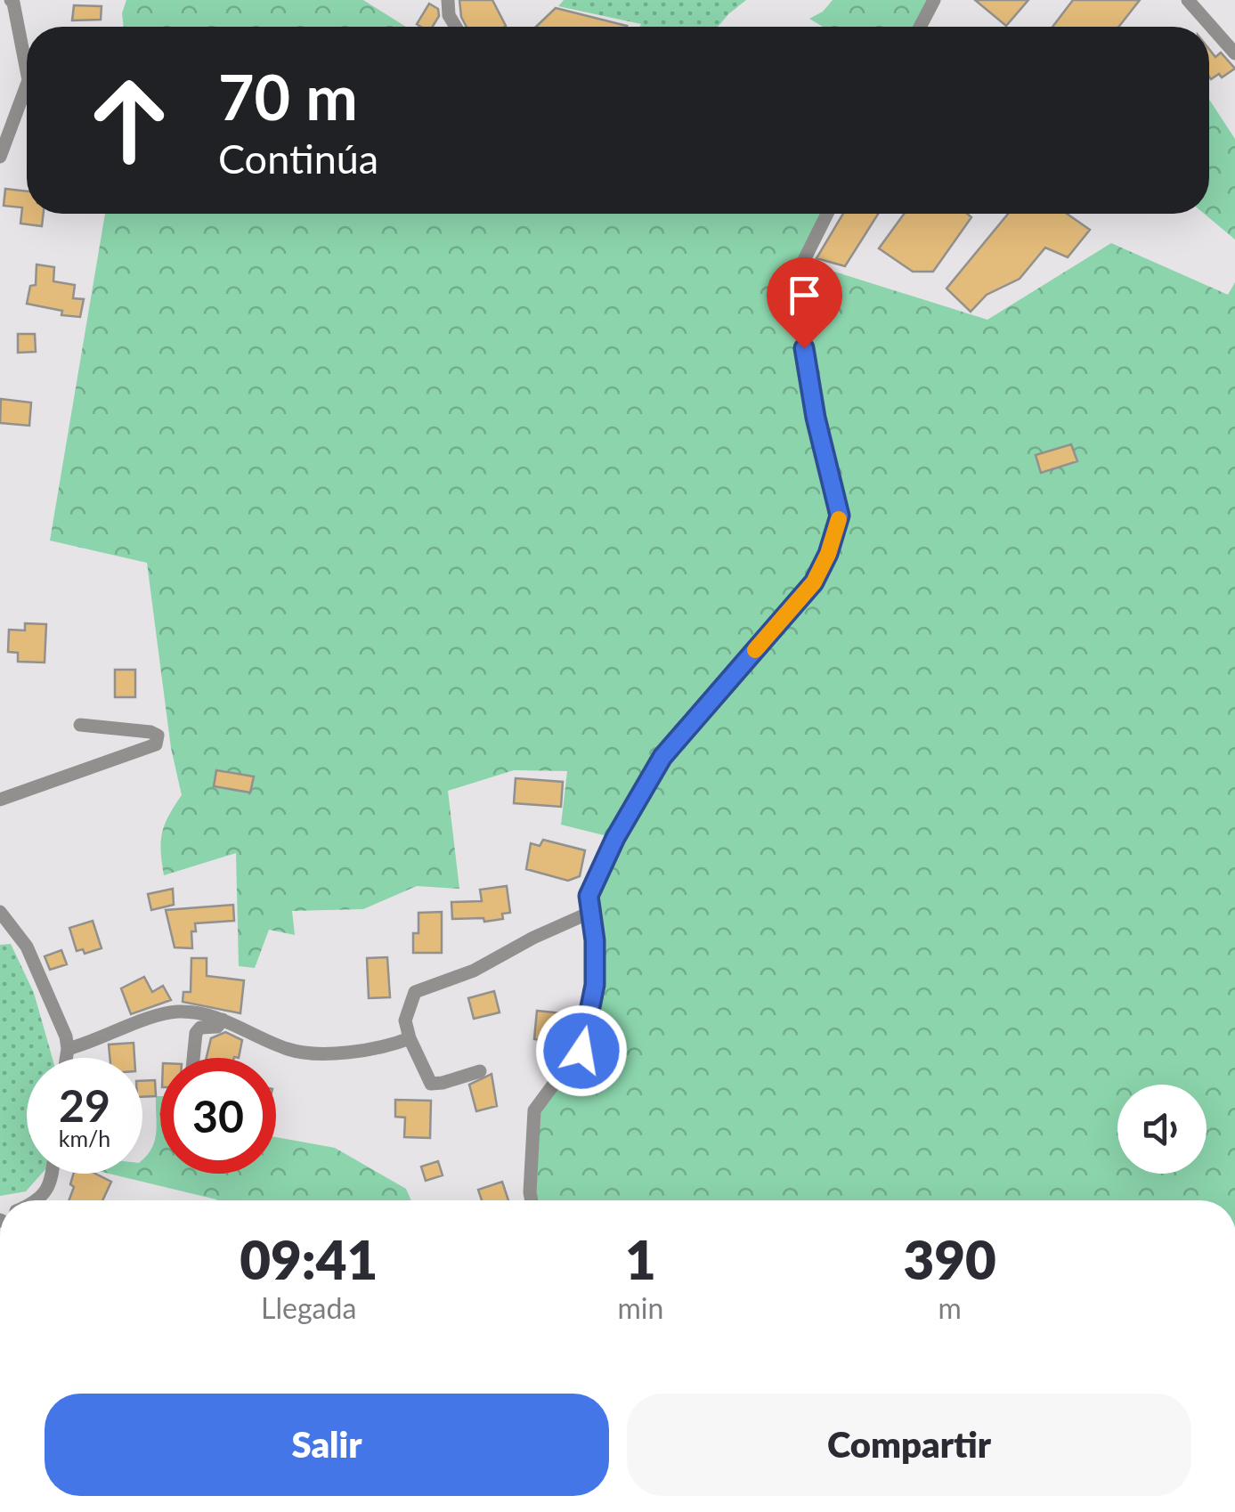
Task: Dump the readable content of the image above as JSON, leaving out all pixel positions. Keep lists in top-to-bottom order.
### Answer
{
  "page": {
    "turn": ["70 m", "Continúa"],
    "speed": "29 km/h",
    "limit": "30",
    "eta": [
      "09:41",
      "Llegada",
      "1",
      "min",
      "390",
      "m"
    ],
    "buttons": ["Salir", "Compartir"]
  }
}
